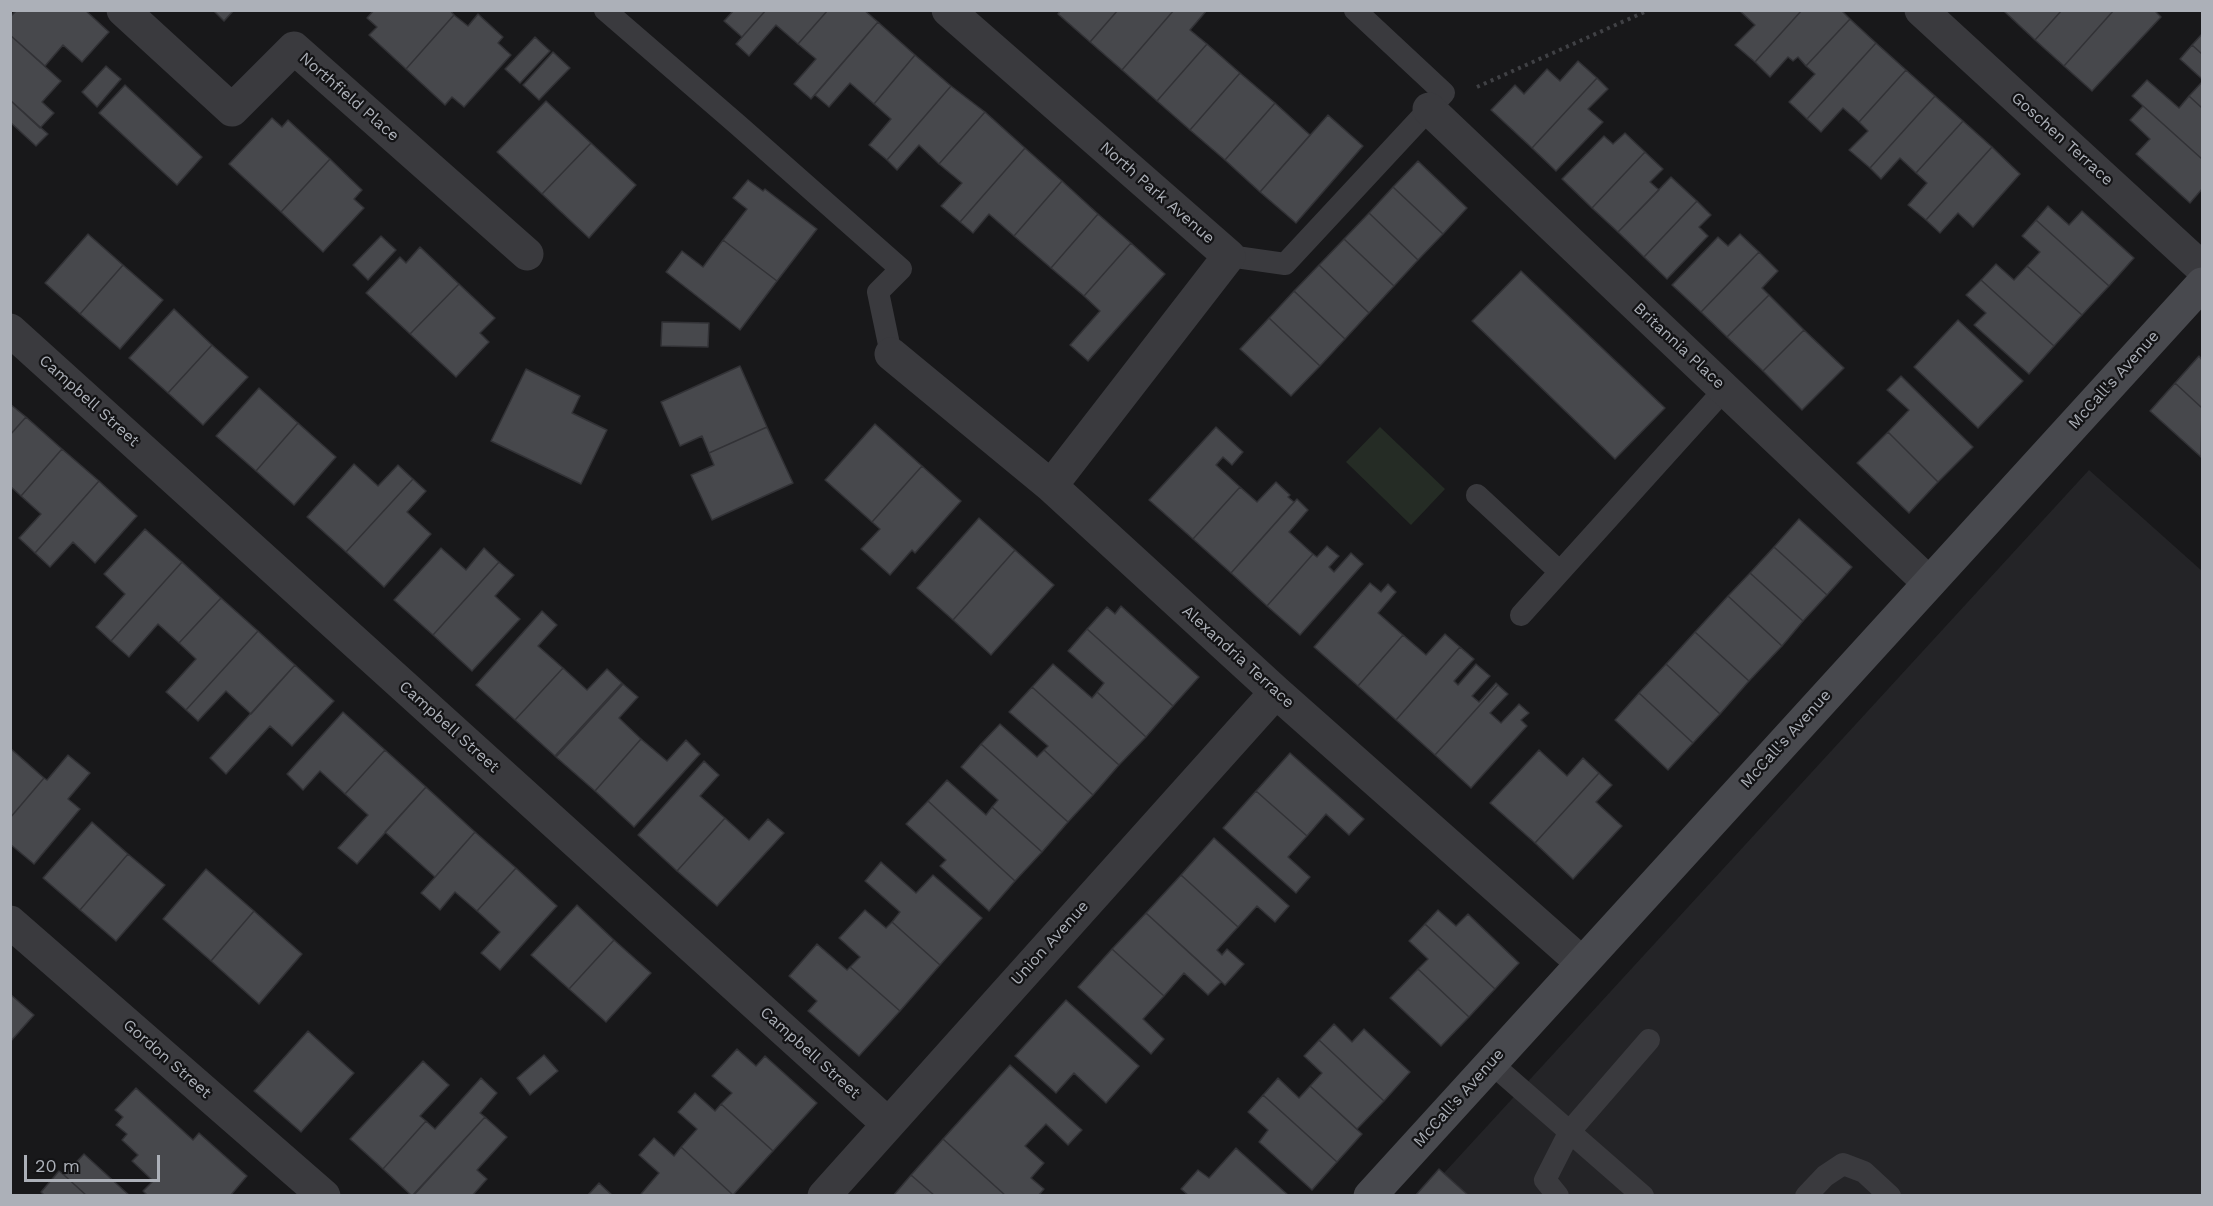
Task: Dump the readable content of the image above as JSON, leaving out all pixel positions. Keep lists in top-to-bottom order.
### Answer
{
  "streets": {
    "street": [
      "Northfield Place",
      "Goschen Terrace",
      "North Park Avenue",
      "Britannia Place",
      "McCall's Avenue",
      "Campbell Street",
      "Alexandria Terrace",
      "Union Avenue",
      "Gordon Street"
    ]
  },
  "crossings": [
    ["North Park Avenue", "Alexandria Terrace"],
    ["Britannia Place", "McCall's Avenue"],
    ["McCall's Avenue", "Alexandria Terrace"],
    ["Campbell Street", "Union Avenue"],
    ["Alexandria Terrace", "Union Avenue"]
  ],
  "scale_bar": "20 m"
}
